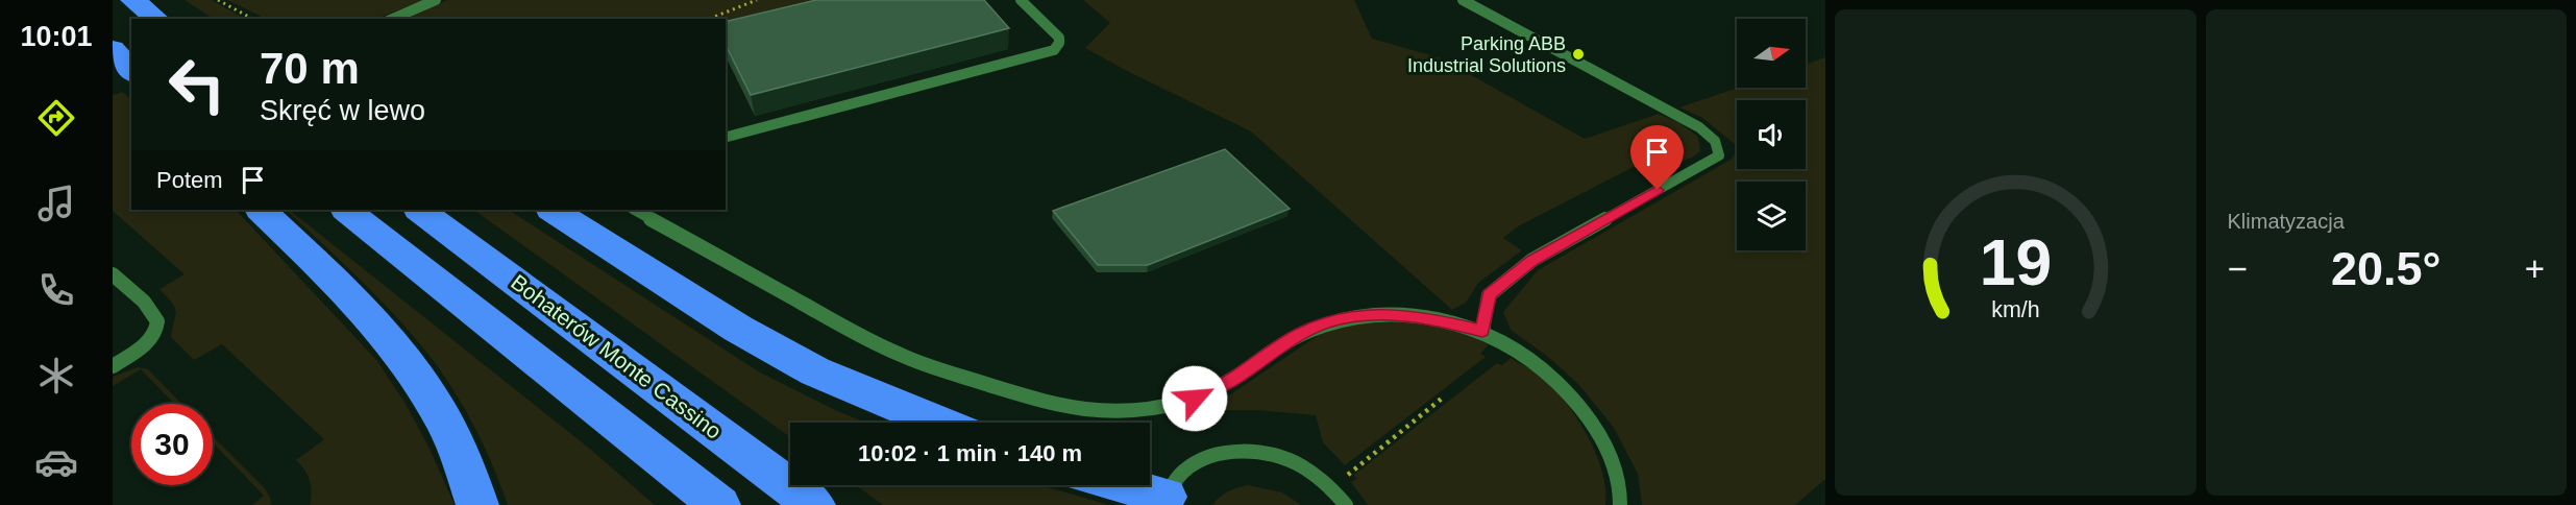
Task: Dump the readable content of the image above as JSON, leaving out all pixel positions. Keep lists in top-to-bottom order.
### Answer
{
  "streets": {
    "highway": ["Bohaterów Monte Cassino"]
  },
  "places": ["Parking ABB Industrial Solutions"],
  "north": "right",
  "page": {
    "tabs": "10:01",
    "tile": "Klimatyzacja",
    "turn": ["70 m", "Skręć w lewo"],
    "then": "Potem",
    "heat": ["−", "20.5°", "+"],
    "limit": "30",
    "trip": "10:02 · 1 min · 140 m",
    "gauge": ["19", "km/h"]
  }
}
